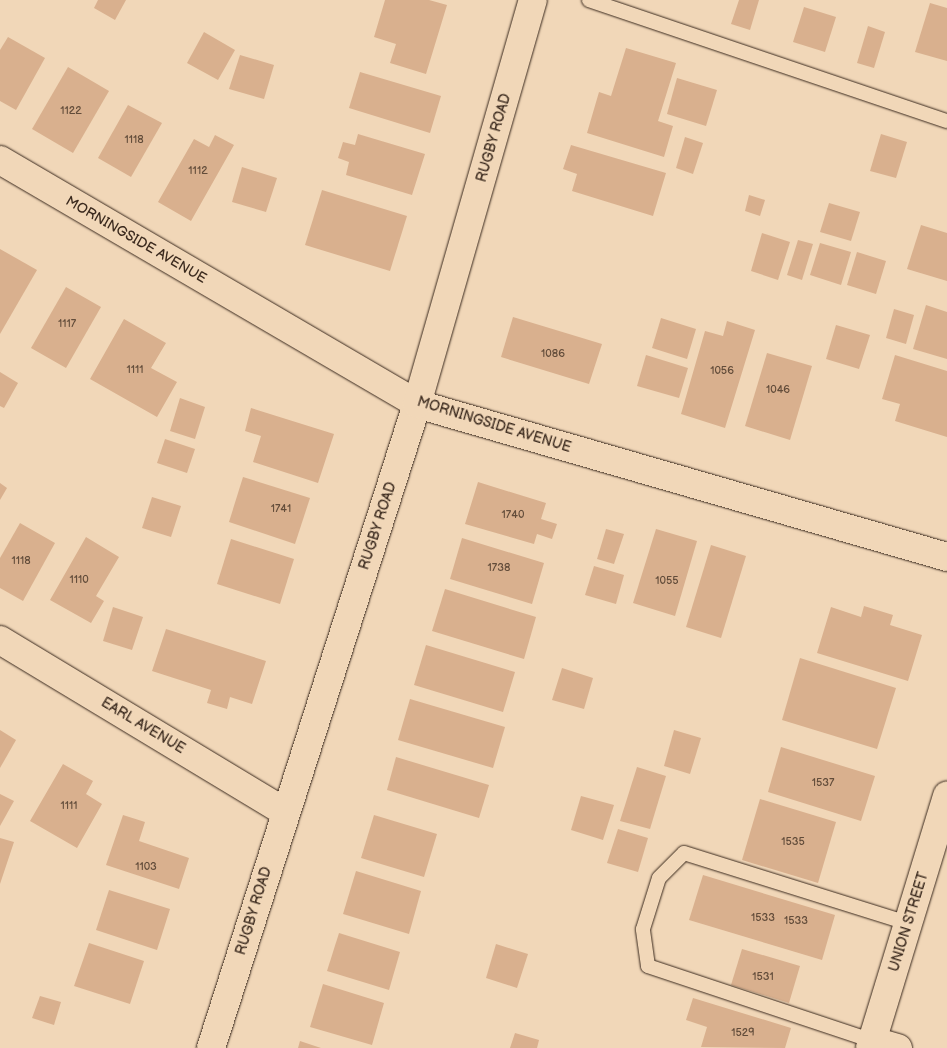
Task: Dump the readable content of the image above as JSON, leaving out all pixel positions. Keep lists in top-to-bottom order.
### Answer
{
  "streets": {
    "street": [
      "RUGBY ROAD",
      "MORNINGSIDE AVENUE",
      "EARL AVENUE",
      "UNION STREET"
    ]
  },
  "crossings": [
    ["RUGBY ROAD", "MORNINGSIDE AVENUE"],
    ["RUGBY ROAD", "EARL AVENUE"]
  ],
  "house_numbers": [
    "1122",
    "1118",
    "1112",
    "1117",
    "1086",
    "1111",
    "1056",
    "1046",
    "1741",
    "1740",
    "1118",
    "1738",
    "1110",
    "1055",
    "1537",
    "1111",
    "1535",
    "1103",
    "1533",
    "1533",
    "1531",
    "1529"
  ]
}
